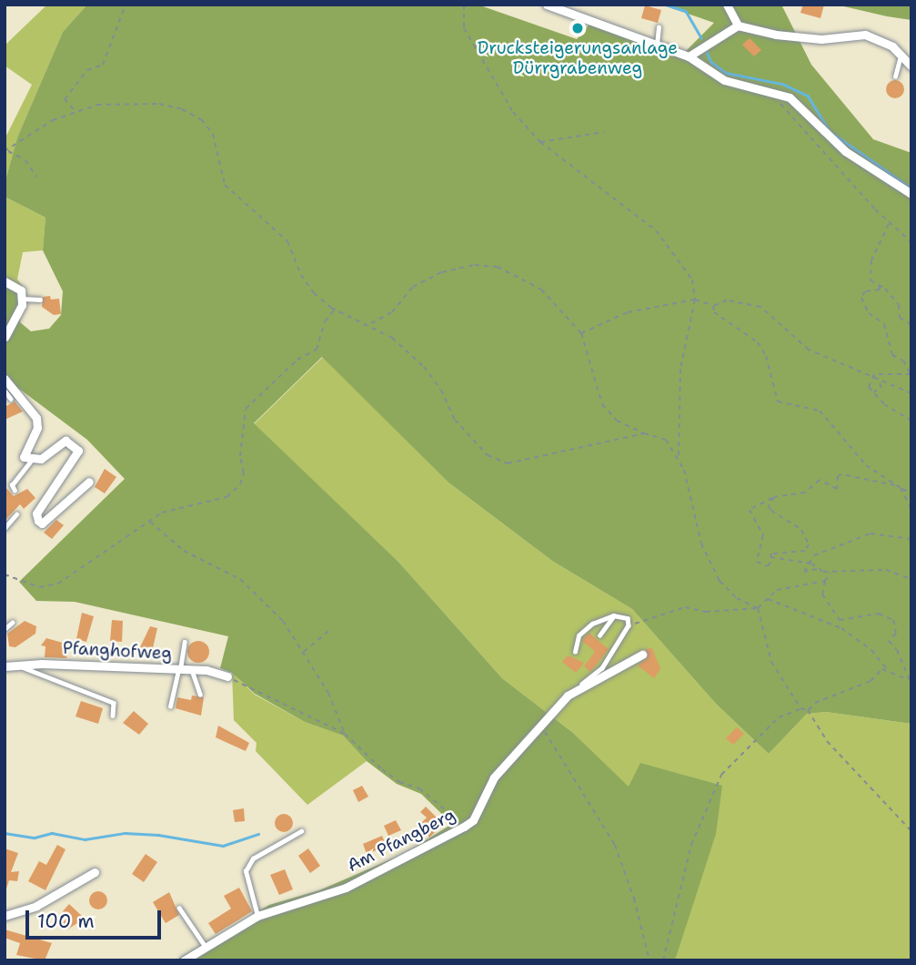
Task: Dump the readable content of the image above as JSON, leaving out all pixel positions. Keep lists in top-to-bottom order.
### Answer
{
  "streets": {
    "street": ["Pfanghofweg", "Am Pfangberg"]
  },
  "places": ["Drucksteigerungsanlage Dürrgrabenweg"],
  "scale_bar": "100 m"
}
